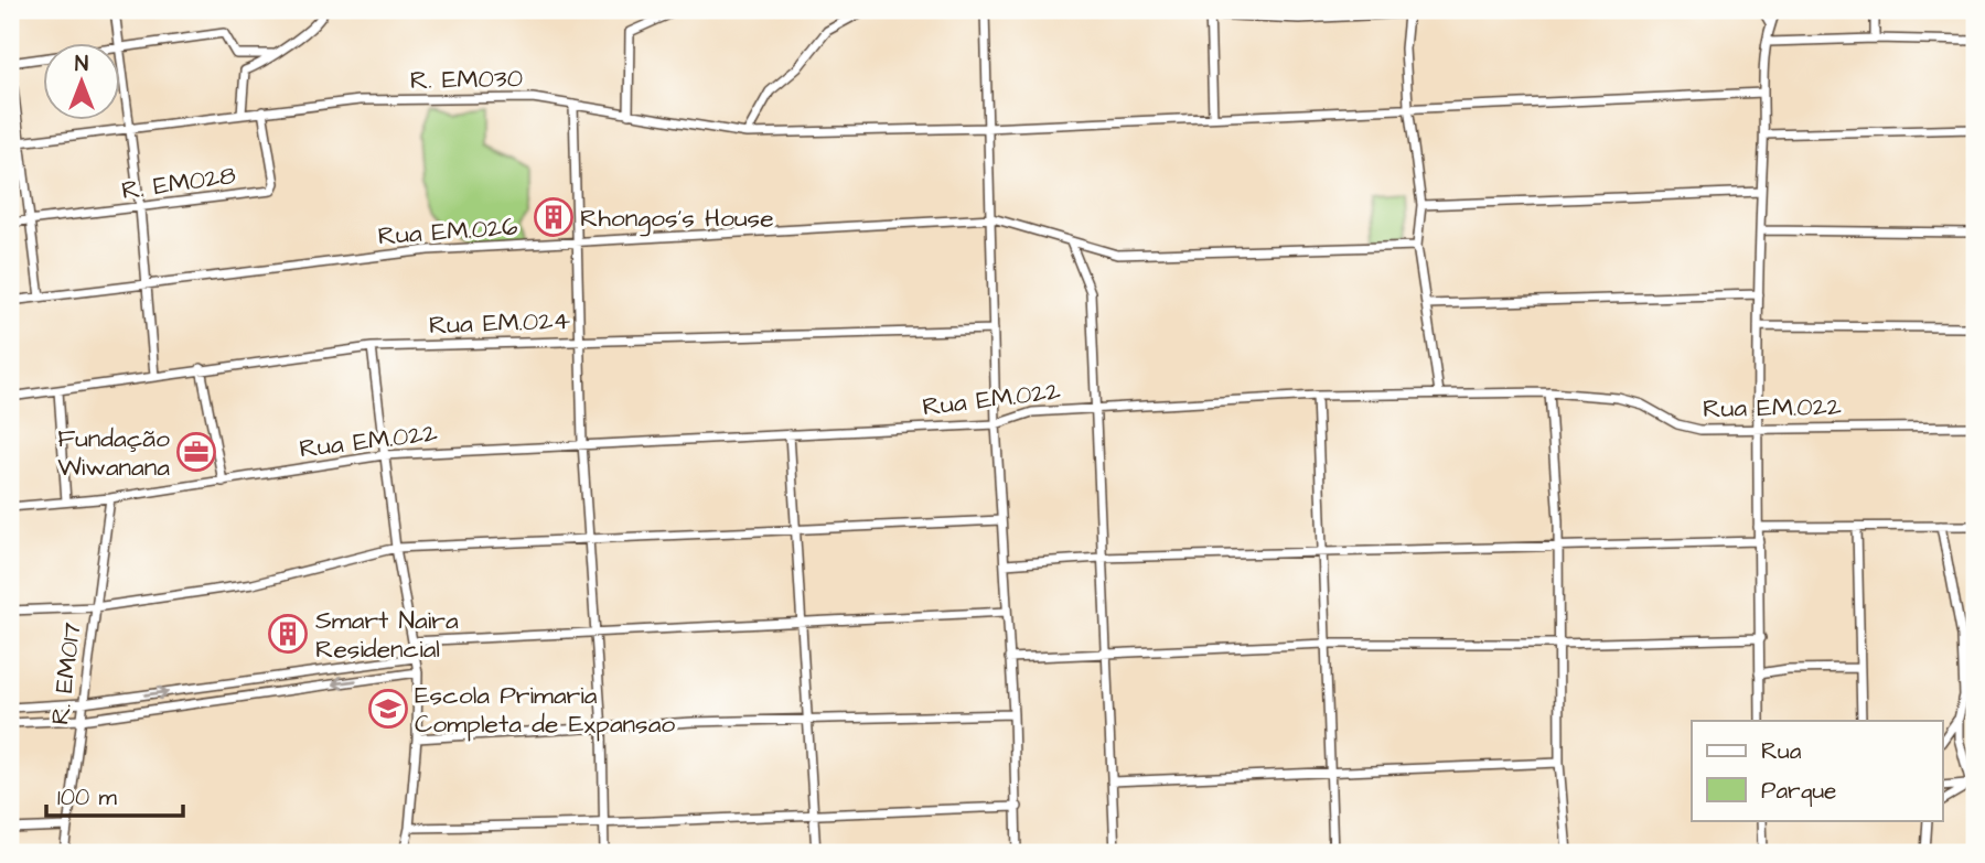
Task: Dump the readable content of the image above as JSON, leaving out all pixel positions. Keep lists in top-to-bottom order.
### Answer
{
  "streets": {
    "street": [
      "R. EM030",
      "R. EM028",
      "Rua EM.026",
      "Rua EM.024",
      "Rua EM.022",
      "R. EM017"
    ]
  },
  "crossings": [
    ["R. EM030", "R. EM028"],
    ["Rua EM.022", "R. EM017"]
  ],
  "places": {
    "building": ["Rhongos's House", "Smart Naira Residencial"],
    "office": ["Fundação Wiwanana"],
    "school or university": ["Escola Primaria Completa de Expansao"]
  },
  "legend": ["Rua", "Parque"],
  "scale_bar": "100 m",
  "north": "top"
}
